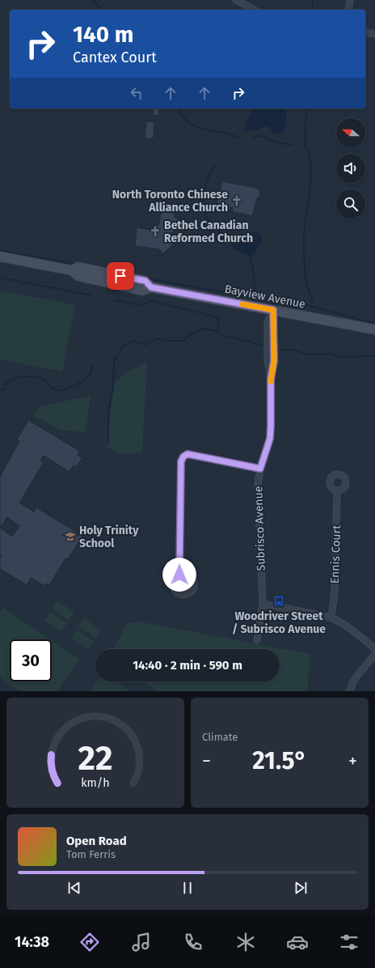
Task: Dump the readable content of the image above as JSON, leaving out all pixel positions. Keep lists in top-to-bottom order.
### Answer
{
  "streets": {
    "main road": ["Bayview Avenue"],
    "street": ["Subrisco Avenue", "Ennis Court"]
  },
  "crossings": [
    ["Bayview Avenue", "Subrisco Avenue"]
  ],
  "places": {
    "church": ["North Toronto Chinese Alliance Church", "Bethel Canadian Reformed Church"],
    "school or university": ["Holy Trinity School"],
    "bus stop": ["Woodriver Street / Subrisco Avenue"]
  },
  "north": "left",
  "page": {
    "turn": ["140 m", "Cantex Court"],
    "limit": "30",
    "trip": "14:40 · 2 min · 590 m",
    "tile": "Climate",
    "heat": ["−", "21.5°", "+"],
    "song": ["Open Road", "Tom Ferris"],
    "tabs": "14:38",
    "gauge": ["22", "km/h"]
  }
}
